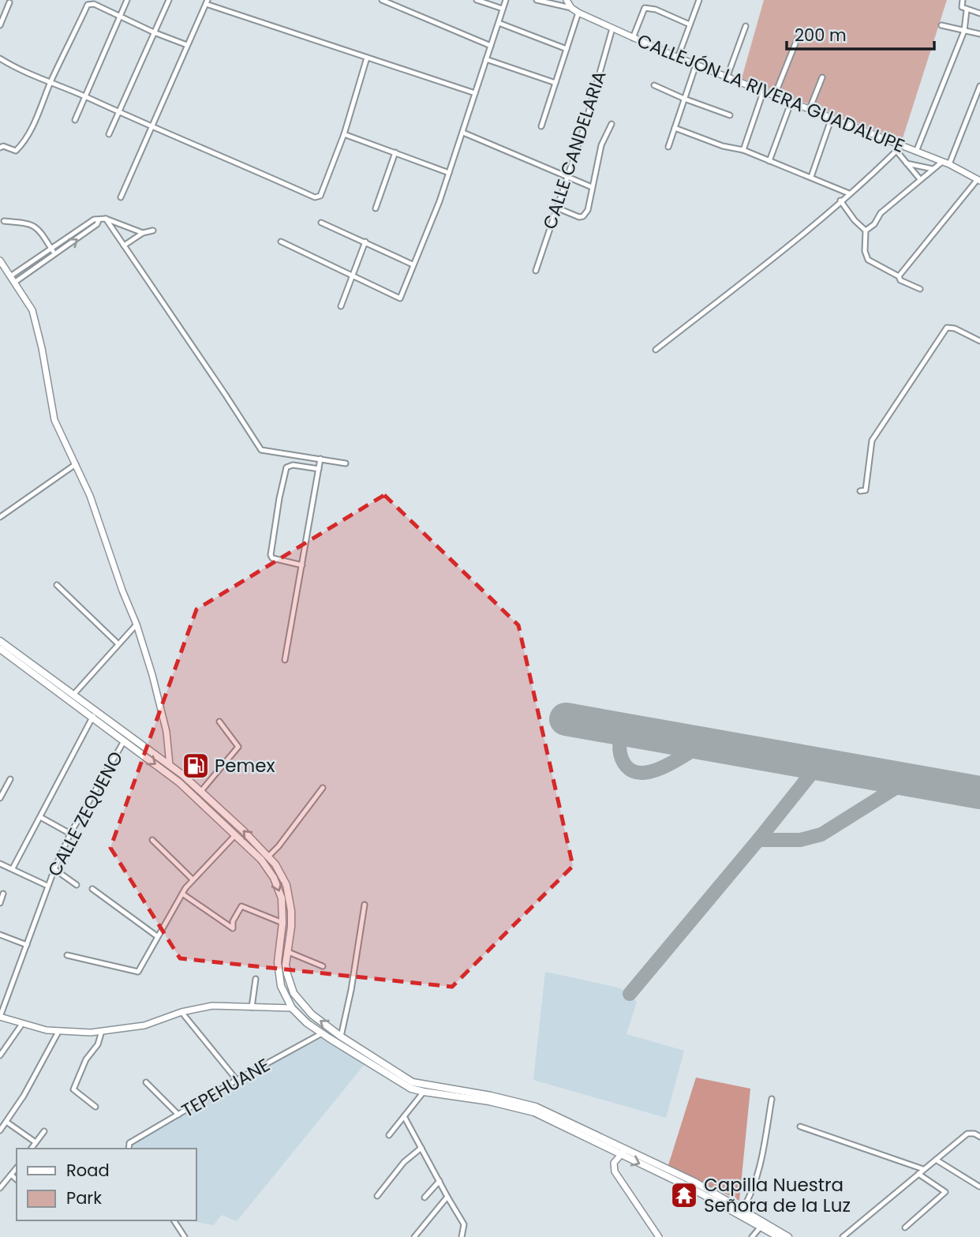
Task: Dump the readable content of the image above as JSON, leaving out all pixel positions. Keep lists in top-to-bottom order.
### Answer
{
  "streets": {
    "street": [
      "CALLEJÓN LA RIVERA GUADALUPE",
      "CALLE CANDELARIA",
      "CALLE ZEQUENO",
      "TEPEHUANE"
    ]
  },
  "crossings": [
    ["CALLEJÓN LA RIVERA GUADALUPE", "CALLE CANDELARIA"]
  ],
  "places": {
    "fuel station": ["Pemex"],
    "temple": ["Capilla Nuestra Señora de la Luz"]
  },
  "legend": ["Road", "Park"],
  "scale_bar": "200 m"
}
